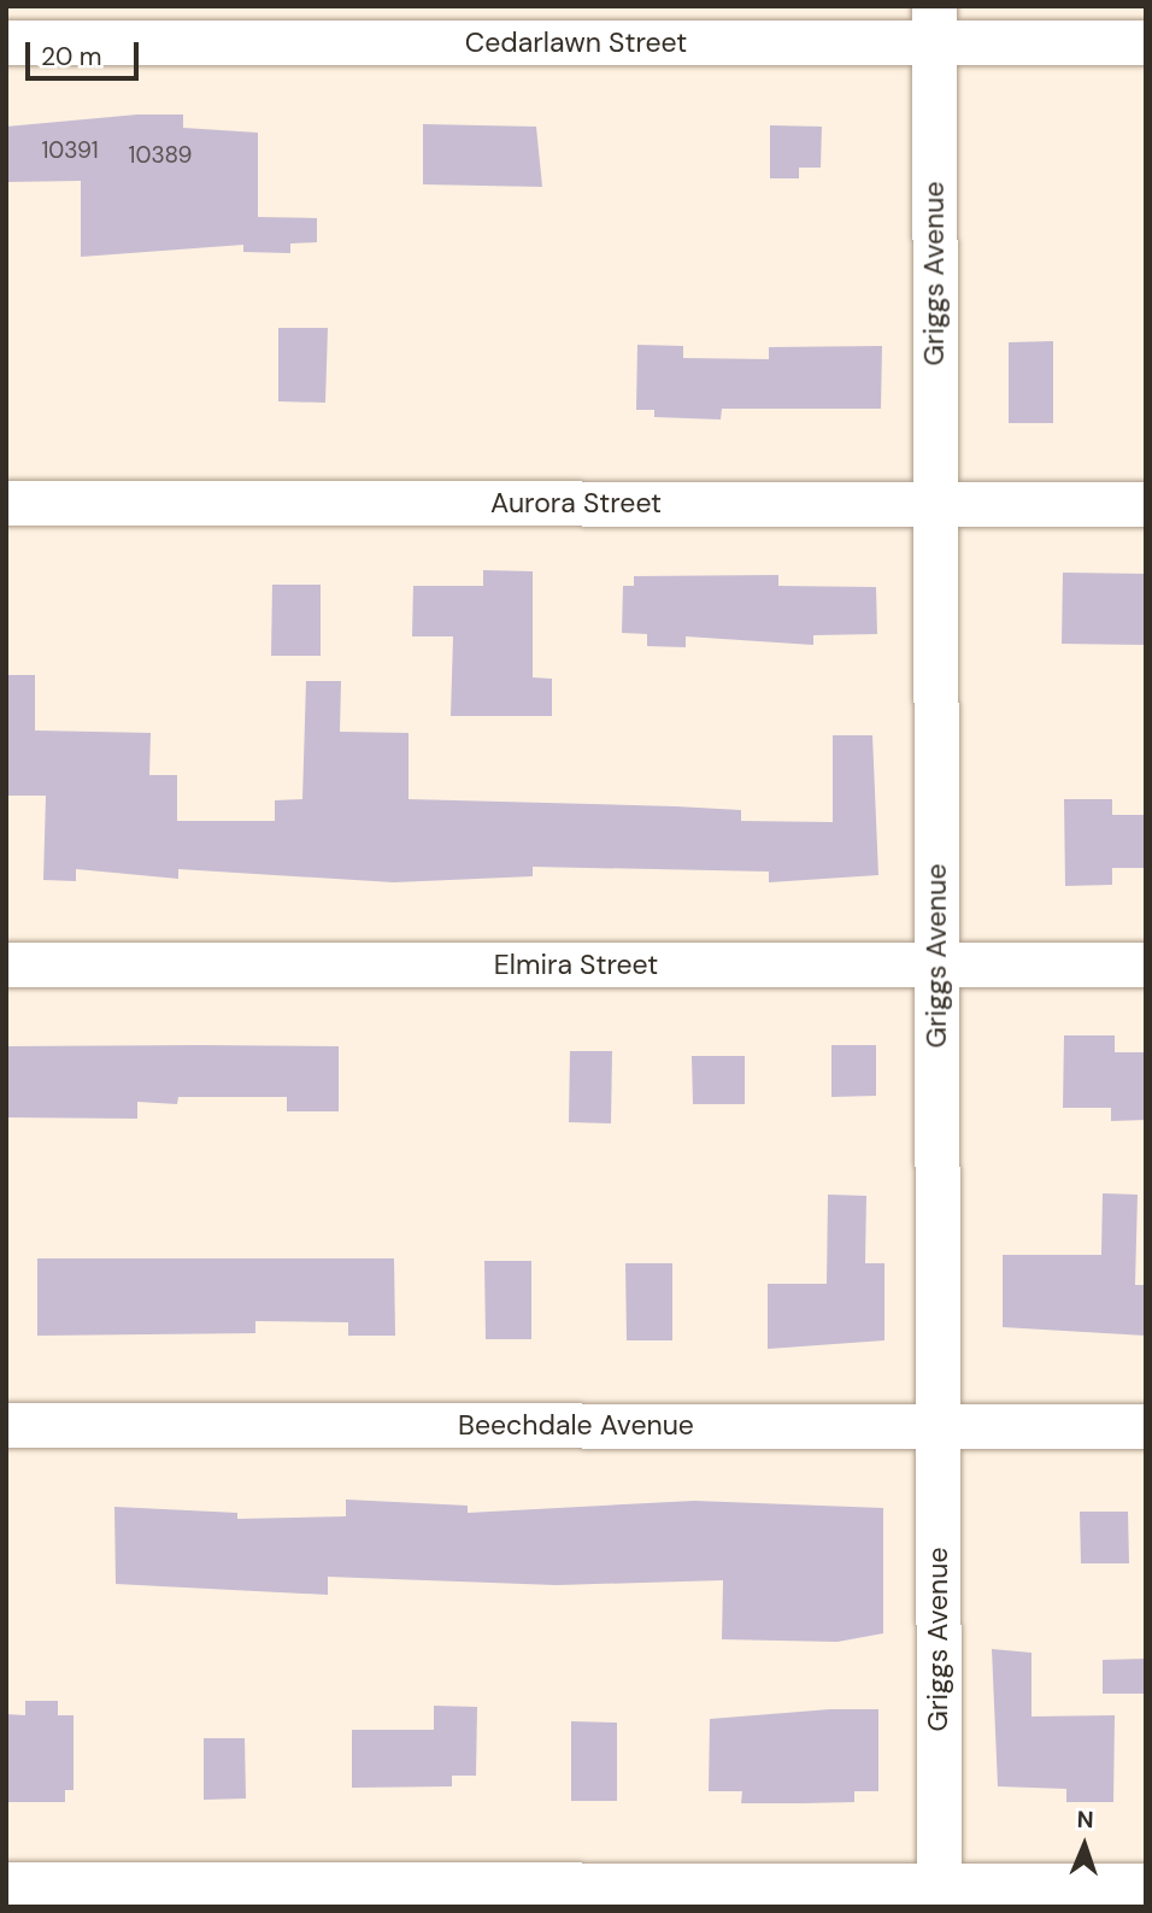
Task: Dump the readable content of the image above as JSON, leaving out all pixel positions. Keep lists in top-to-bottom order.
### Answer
{
  "streets": {
    "street": [
      "Cedarlawn Street",
      "Griggs Avenue",
      "Aurora Street",
      "Elmira Street",
      "Beechdale Avenue"
    ]
  },
  "crossings": [
    ["Cedarlawn Street", "Griggs Avenue"],
    ["Griggs Avenue", "Aurora Street"],
    ["Griggs Avenue", "Elmira Street"],
    ["Griggs Avenue", "Beechdale Avenue"]
  ],
  "house_numbers": ["10391", "10389"],
  "scale_bar": "20 m",
  "north": "top"
}
